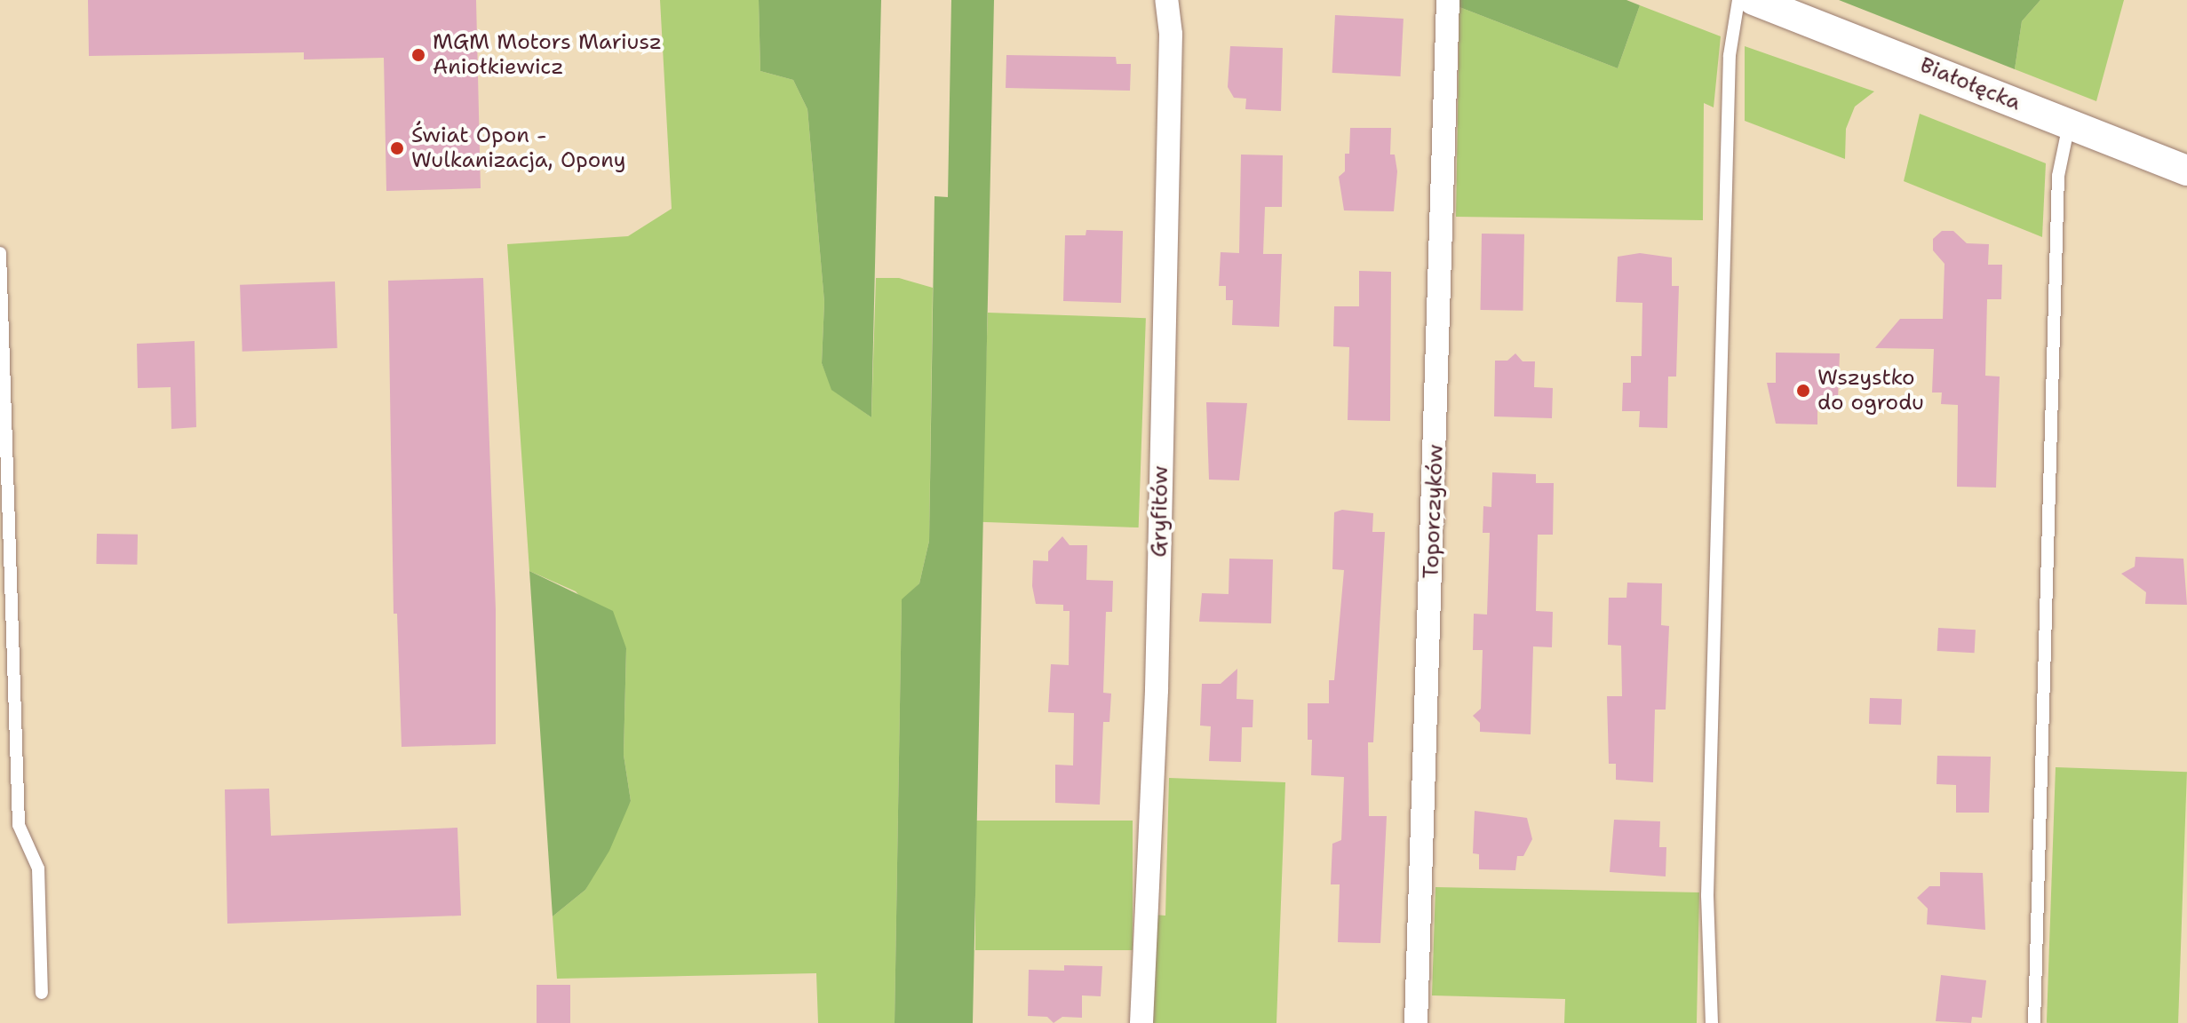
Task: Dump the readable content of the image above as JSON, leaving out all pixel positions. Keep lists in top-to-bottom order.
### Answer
{
  "streets": {
    "street": ["Białołęcka", "Gryfitów", "Toporczyków"]
  },
  "places": ["MGM Motors Mariusz Aniołkiewicz", "Świat Opon - Wulkanizacja, Opony", "Wszystko do ogrodu"]
}
